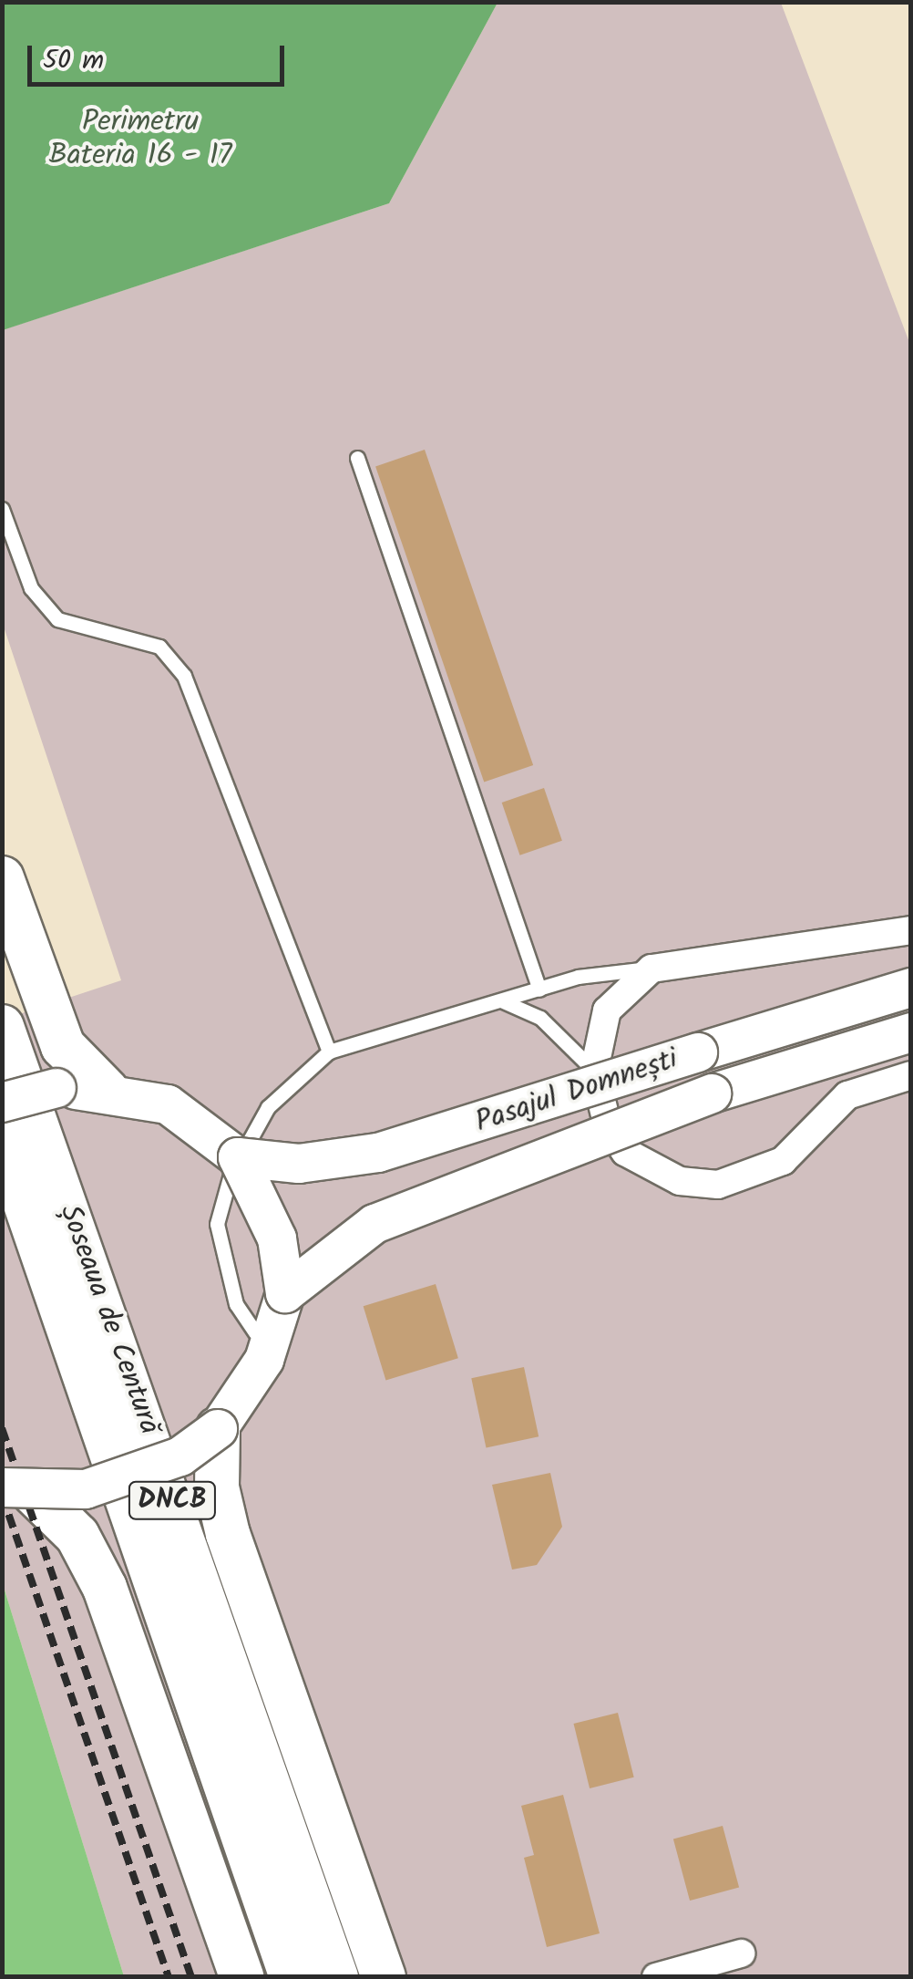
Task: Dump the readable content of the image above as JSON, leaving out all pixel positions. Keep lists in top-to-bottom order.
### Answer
{
  "streets": {
    "main road": ["Pasajul Domnești", "Șoseaua de Centură", "DNCB"]
  },
  "parks": ["Perimetru Bateria 16 - 17"],
  "scale_bar": "50 m"
}
